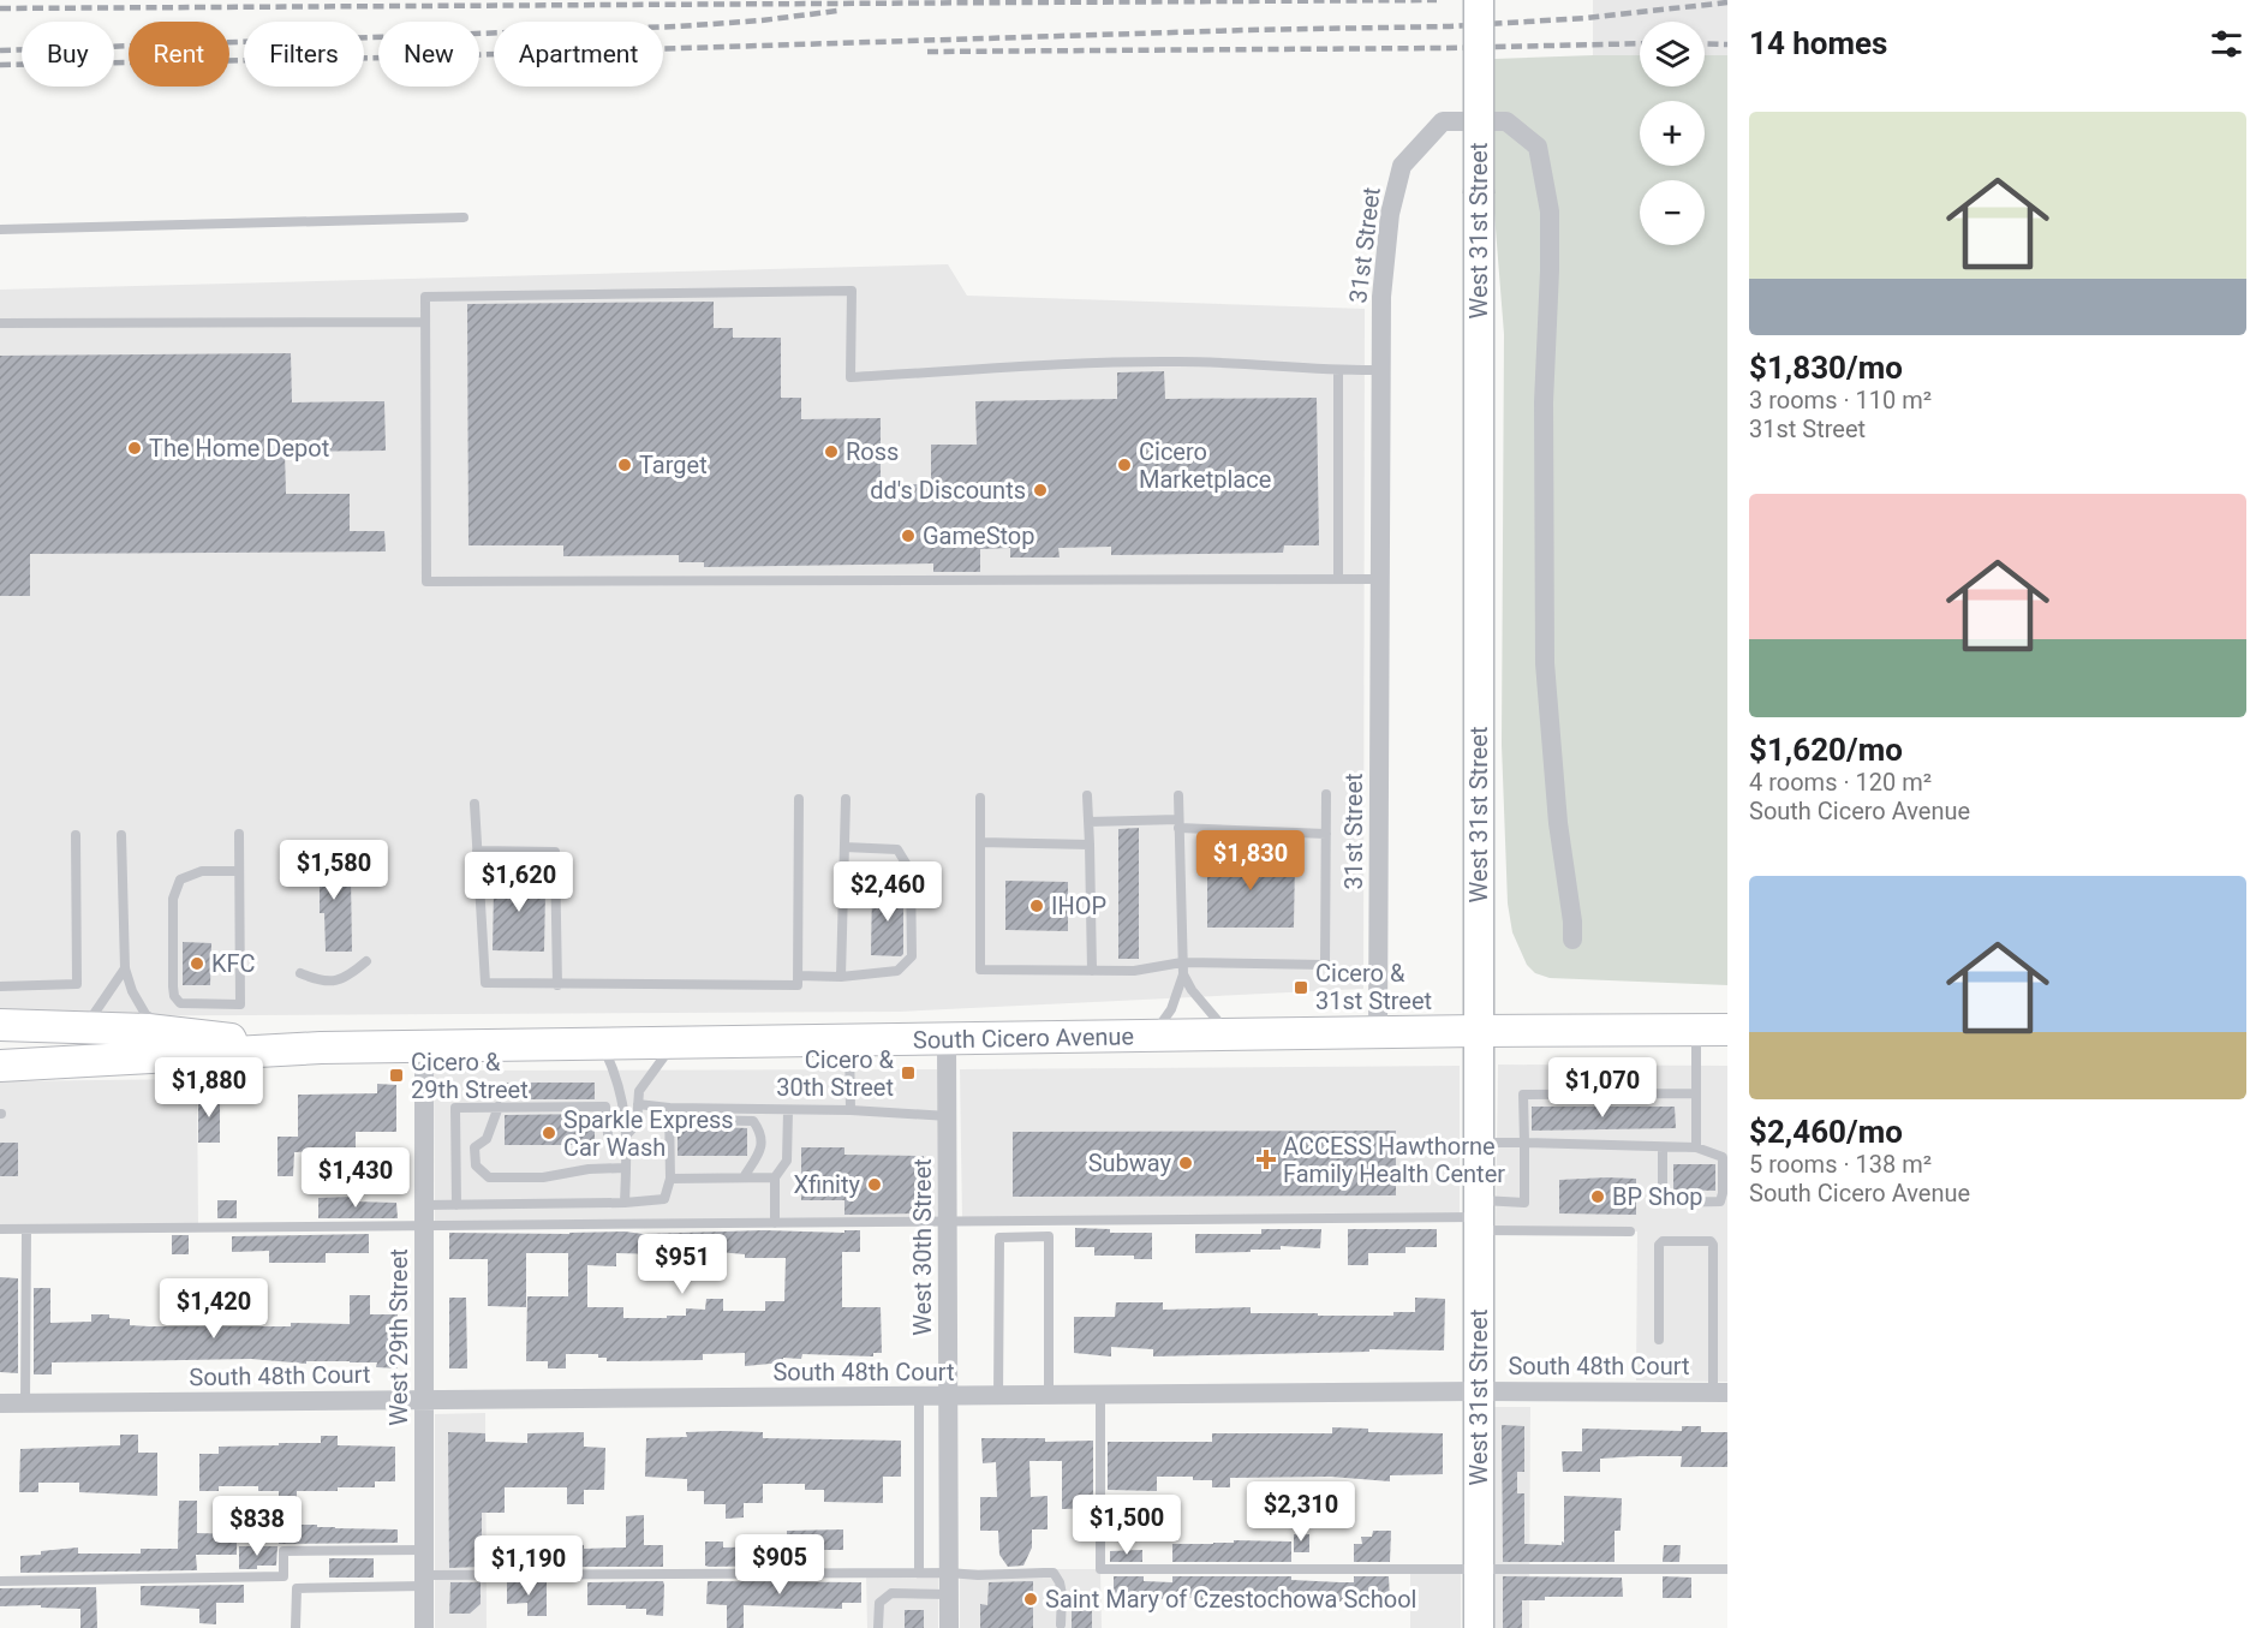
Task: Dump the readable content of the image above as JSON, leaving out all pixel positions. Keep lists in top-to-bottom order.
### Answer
{
  "streets": {
    "main road": ["West 31st Street", "South Cicero Avenue"],
    "street": [
      "31st Street",
      "West 30th Street",
      "West 29th Street",
      "South 48th Court"
    ]
  },
  "crossings": [
    ["West 31st Street", "South Cicero Avenue"],
    ["West 31st Street", "South 48th Court"],
    ["31st Street", "South Cicero Avenue"],
    ["South Cicero Avenue", "West 30th Street"],
    ["South Cicero Avenue", "West 29th Street"],
    ["West 30th Street", "South 48th Court"],
    ["West 29th Street", "South 48th Court"]
  ],
  "places": {
    "other": [
      "The Home Depot",
      "Ross",
      "Target",
      "Cicero Marketplace",
      "dd's Discounts",
      "GameStop",
      "IHOP",
      "KFC",
      "Sparkle Express Car Wash",
      "Subway",
      "Xfinity",
      "BP Shop",
      "Saint Mary of Czestochowa School"
    ],
    "transit": ["Cicero & 31st Street", "Cicero & 30th Street", "Cicero & 29th Street"],
    "health": ["ACCESS Hawthorne Family Health Center"]
  },
  "page": {
    "heading": "14 homes",
    "map_buttons": ["+", "−"],
    "chip": [
      "Buy",
      "Rent",
      "Filters",
      "New",
      "Apartment"
    ],
    "list": [
      {
        "name": "$1,830/mo",
        "note": "3 rooms · 110 m² · 31st Street"
      },
      {
        "name": "$1,620/mo",
        "note": "4 rooms · 120 m² · South Cicero Avenue"
      },
      {
        "name": "$2,460/mo",
        "note": "5 rooms · 138 m² · South Cicero Avenue"
      }
    ],
    "price": [
      "$1,830",
      "$1,580",
      "$1,620",
      "$2,460",
      "$1,880",
      "$1,070",
      "$1,430",
      "$951",
      "$1,420",
      "$2,310",
      "$1,500",
      "$838",
      "$905",
      "$1,190"
    ]
  }
}
